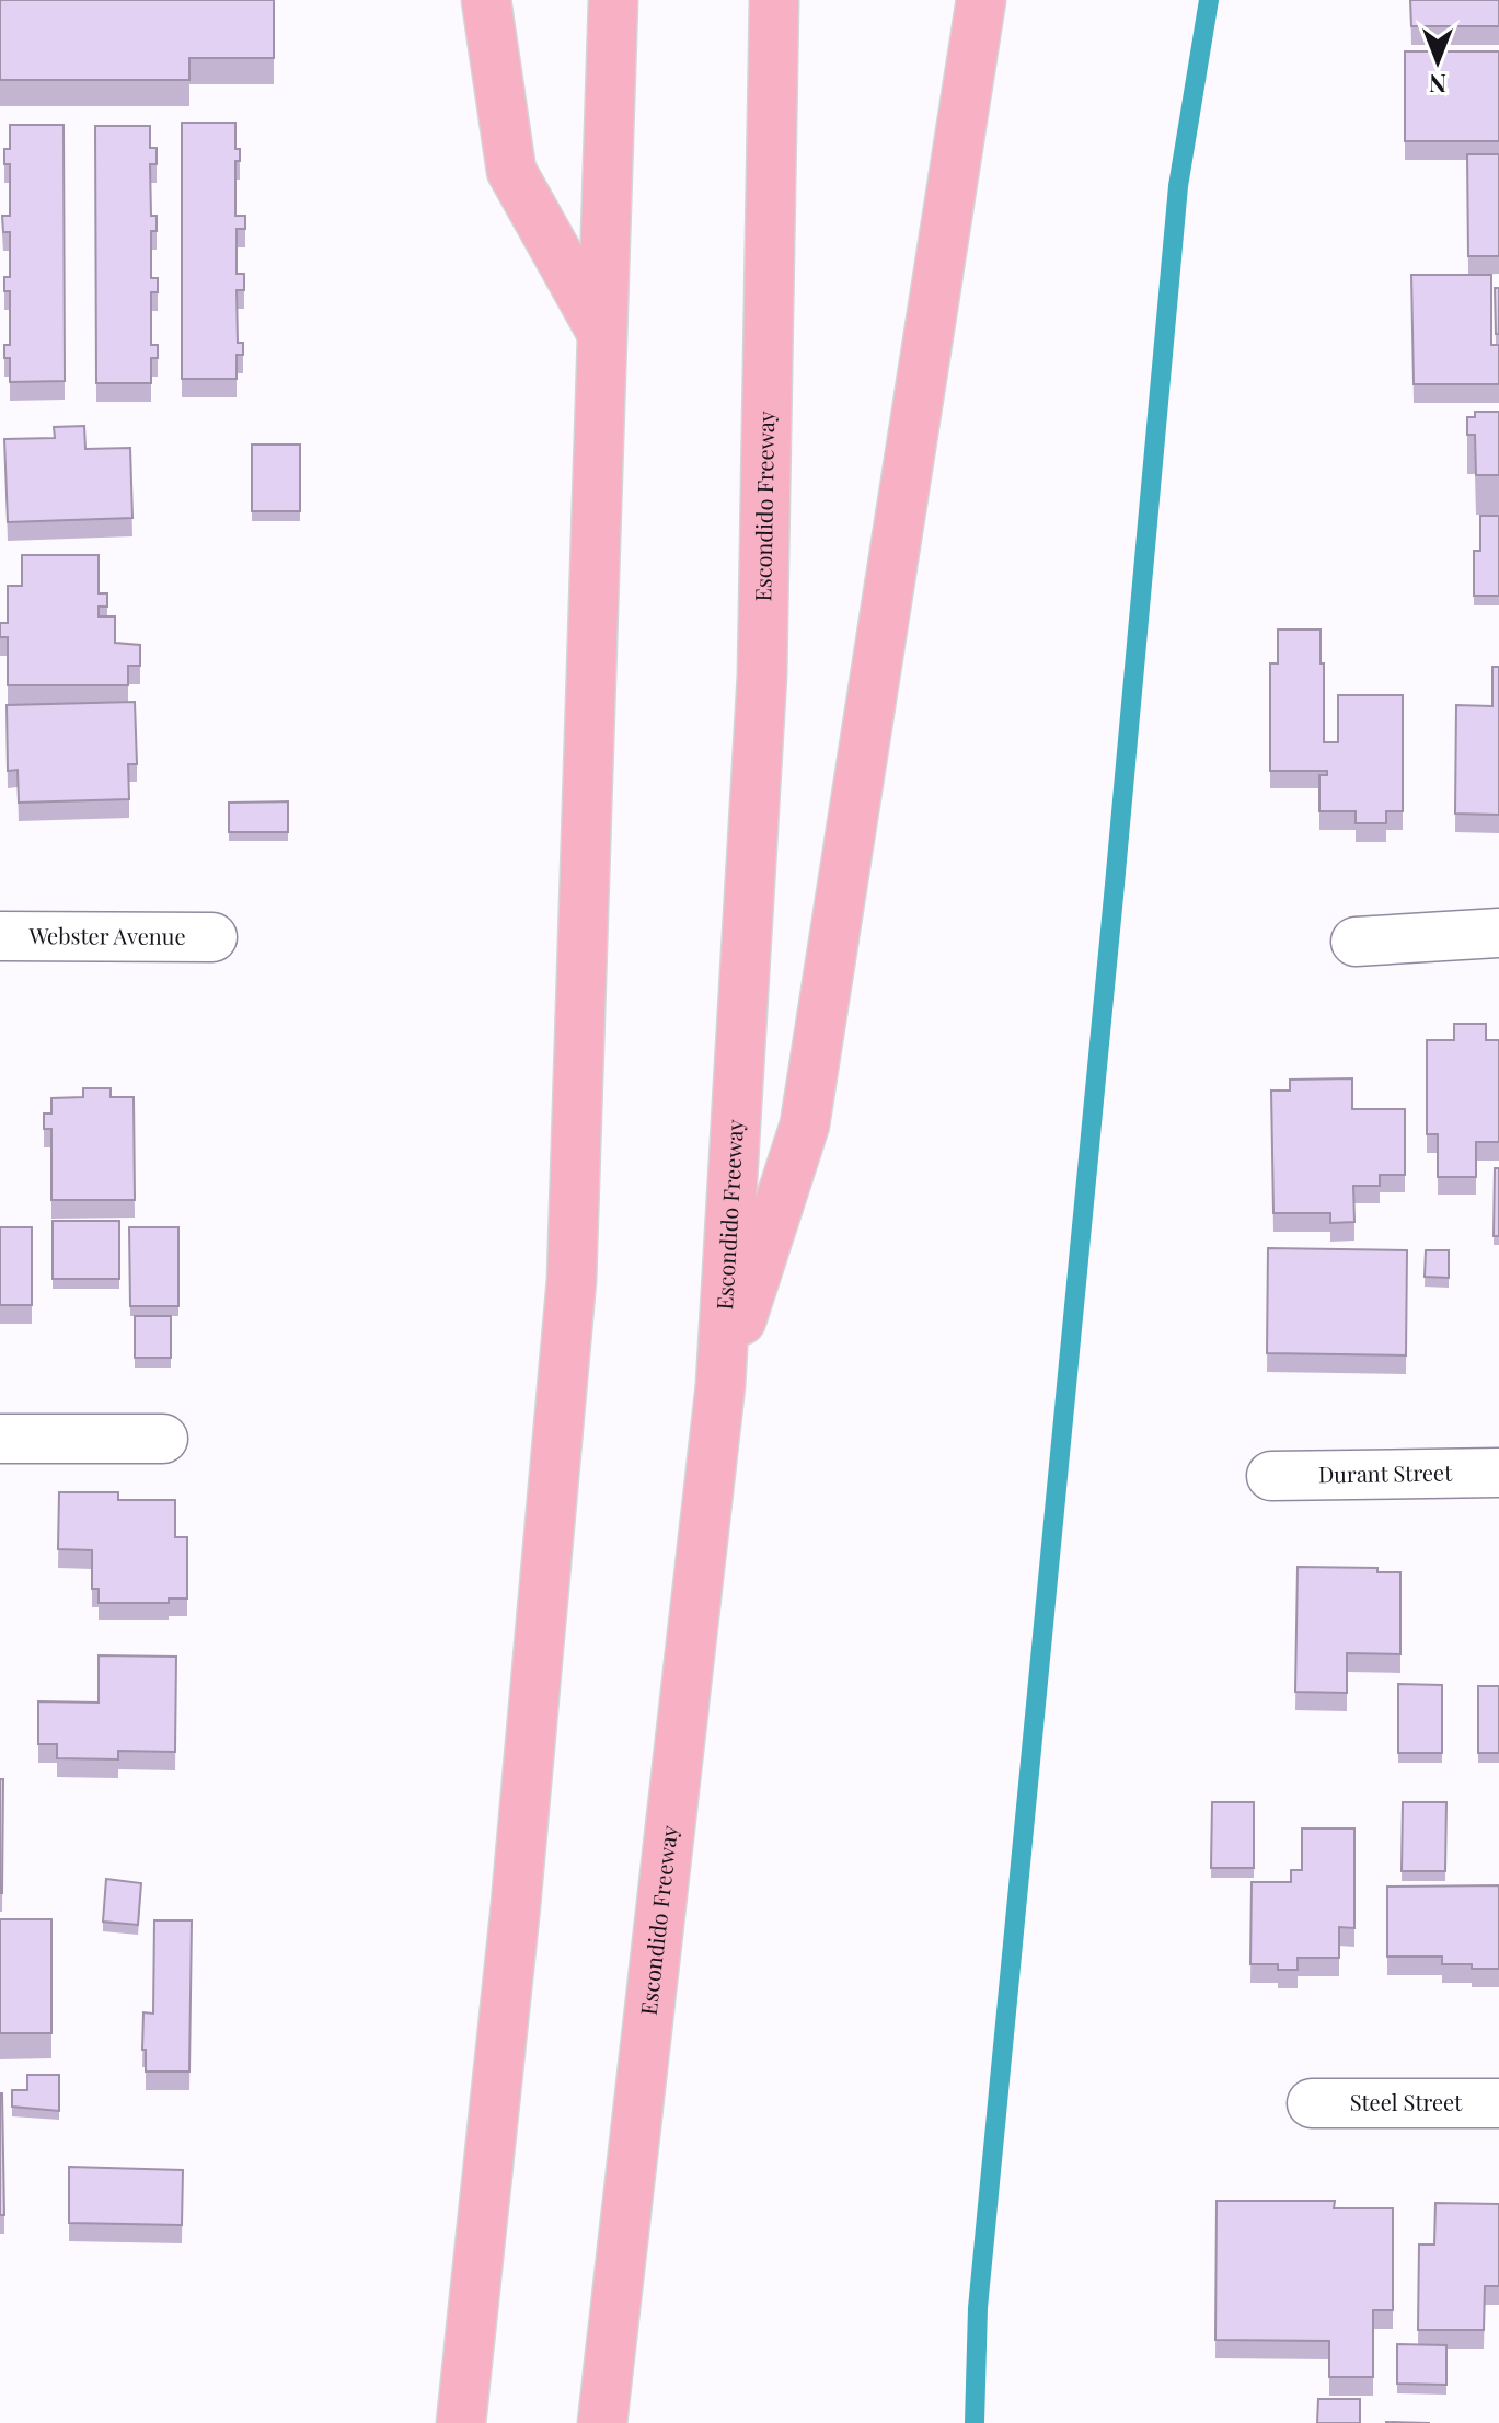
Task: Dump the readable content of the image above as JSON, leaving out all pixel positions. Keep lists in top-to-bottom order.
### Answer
{
  "streets": {
    "highway": ["Escondido Freeway"],
    "street": ["Webster Avenue", "Durant Street", "Steel Street"]
  },
  "north": "bottom"
}
